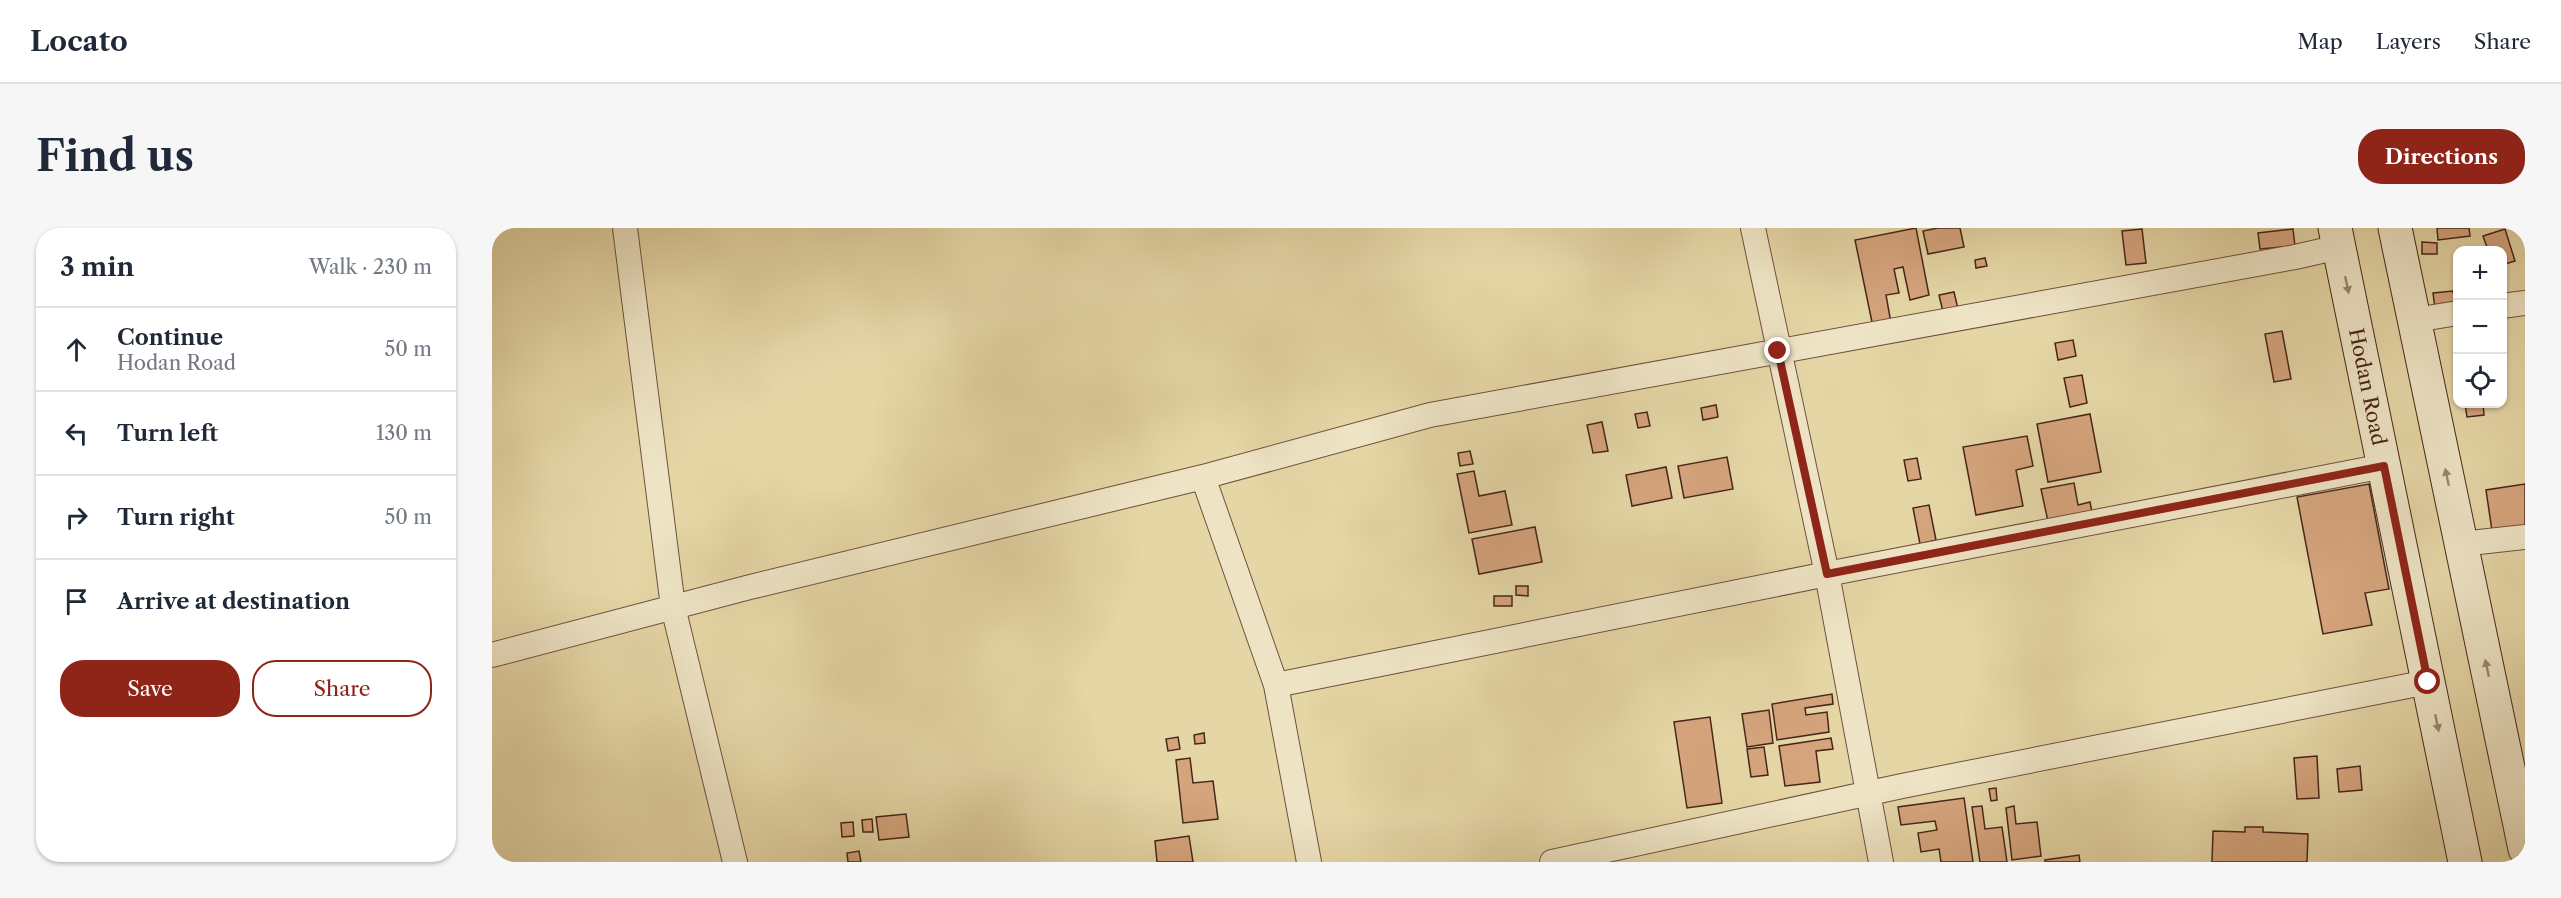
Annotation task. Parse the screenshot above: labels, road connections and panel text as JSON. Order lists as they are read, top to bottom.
{
  "streets": {
    "main road": ["Hodan Road"]
  },
  "page": {
    "header": "Locato",
    "nav": ["Map", "Layers", "Share"],
    "buttons": [
      "Directions",
      ["Save", "Share"]
    ],
    "title": "Find us",
    "heading": ["3 min", "Walk · 230 m"],
    "map_buttons": ["+", "−"],
    "list": [
      ["Continue", "Hodan Road", "50 m"],
      ["Turn left", "130 m"],
      ["Turn right", "50 m"],
      "Arrive at destination"
    ]
  }
}
